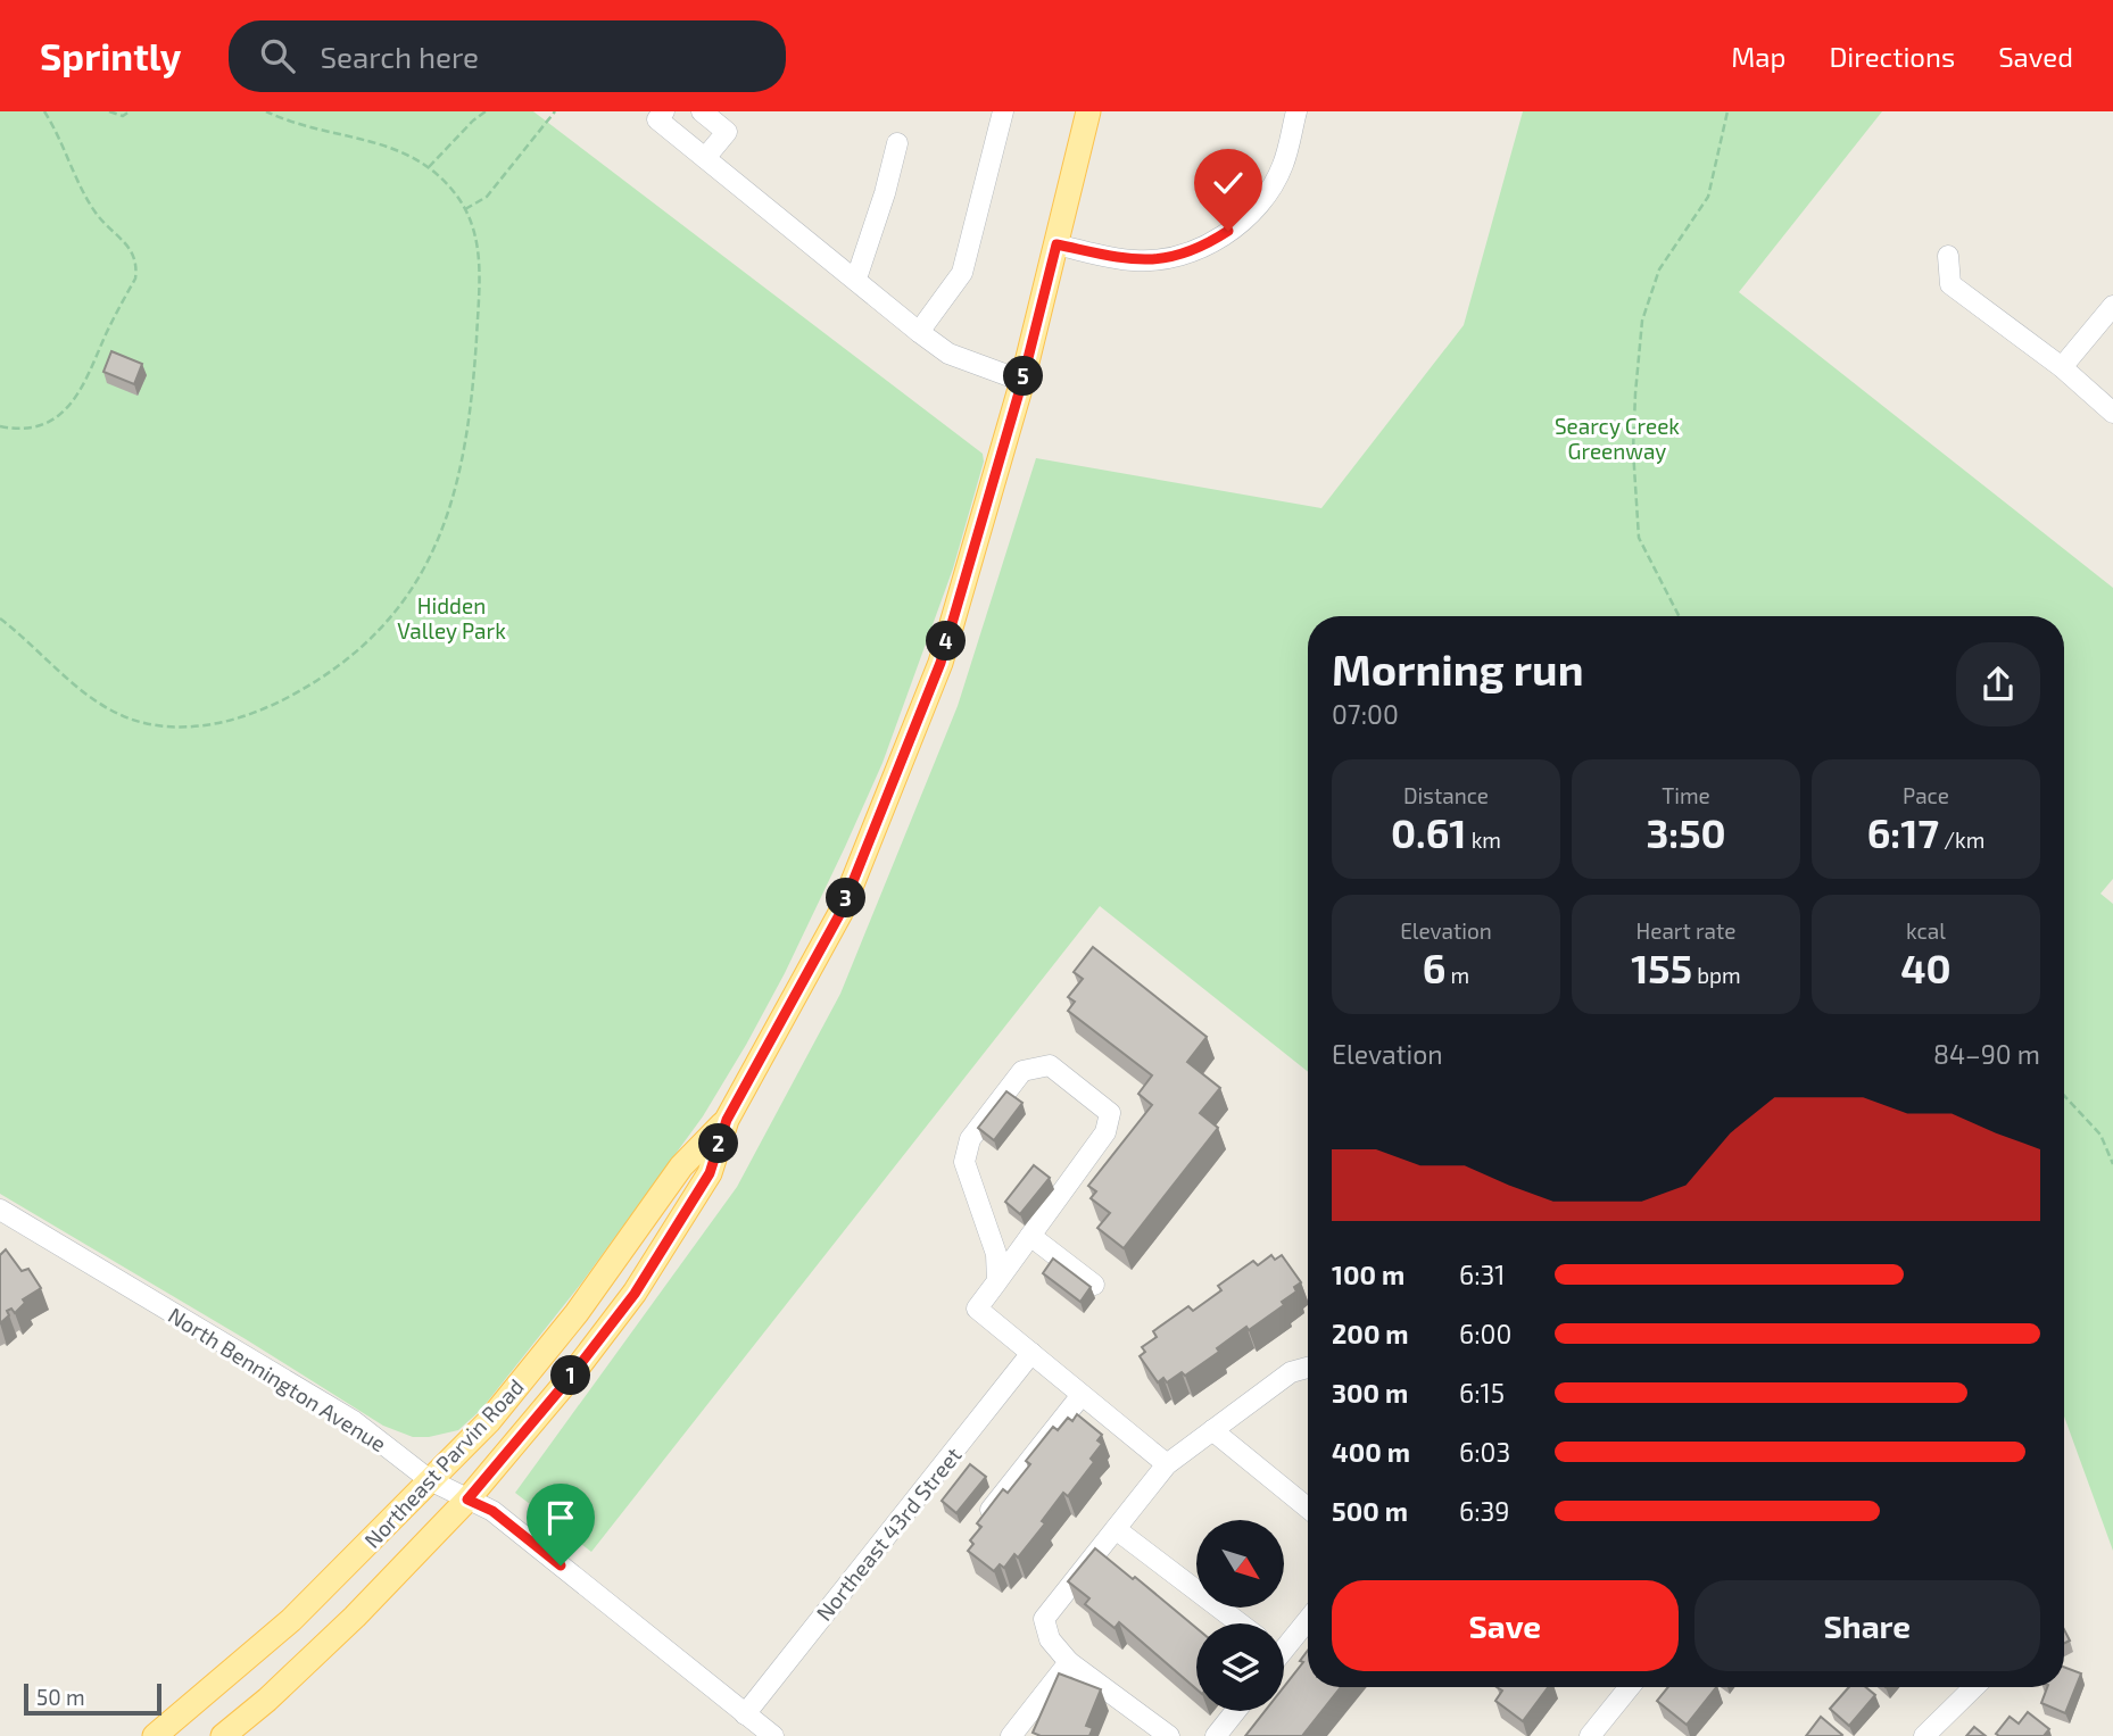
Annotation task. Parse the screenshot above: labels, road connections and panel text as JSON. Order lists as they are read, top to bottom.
{
  "streets": {
    "main road": ["Northeast Parvin Road"],
    "street": ["North Bennington Avenue", "Northeast 43rd Street"]
  },
  "crossings": [
    ["North Bennington Avenue", "Northeast Parvin Road"],
    ["North Bennington Avenue", "Northeast 43rd Street"]
  ],
  "parks": ["Searcy Creek Greenway", "Hidden Valley Park"],
  "scale_bar": "50 m",
  "north": "bottom right",
  "page": {
    "header": "Sprintly",
    "search": "Search here",
    "nav": ["Map", "Directions", "Saved"],
    "pins": [
      "5",
      "4",
      "3",
      "2",
      "1"
    ],
    "heading": ["Morning run", "07:00"],
    "stats": [
      ["Distance", "0.61 km"],
      ["Time", "3:50"],
      ["Pace", "6:17 /km"],
      ["Elevation", "6 m"],
      ["Heart rate", "155 bpm"],
      ["kcal", "40"]
    ],
    "chart": ["Elevation", "84–90 m"],
    "list": [
      {
        "name": "100 m",
        "note": "6:31"
      },
      {
        "name": "200 m",
        "note": "6:00"
      },
      {
        "name": "300 m",
        "note": "6:15"
      },
      {
        "name": "400 m",
        "note": "6:03"
      },
      {
        "name": "500 m",
        "note": "6:39"
      }
    ],
    "buttons": ["Save", "Share"],
    "scale": "50 m"
  }
}
